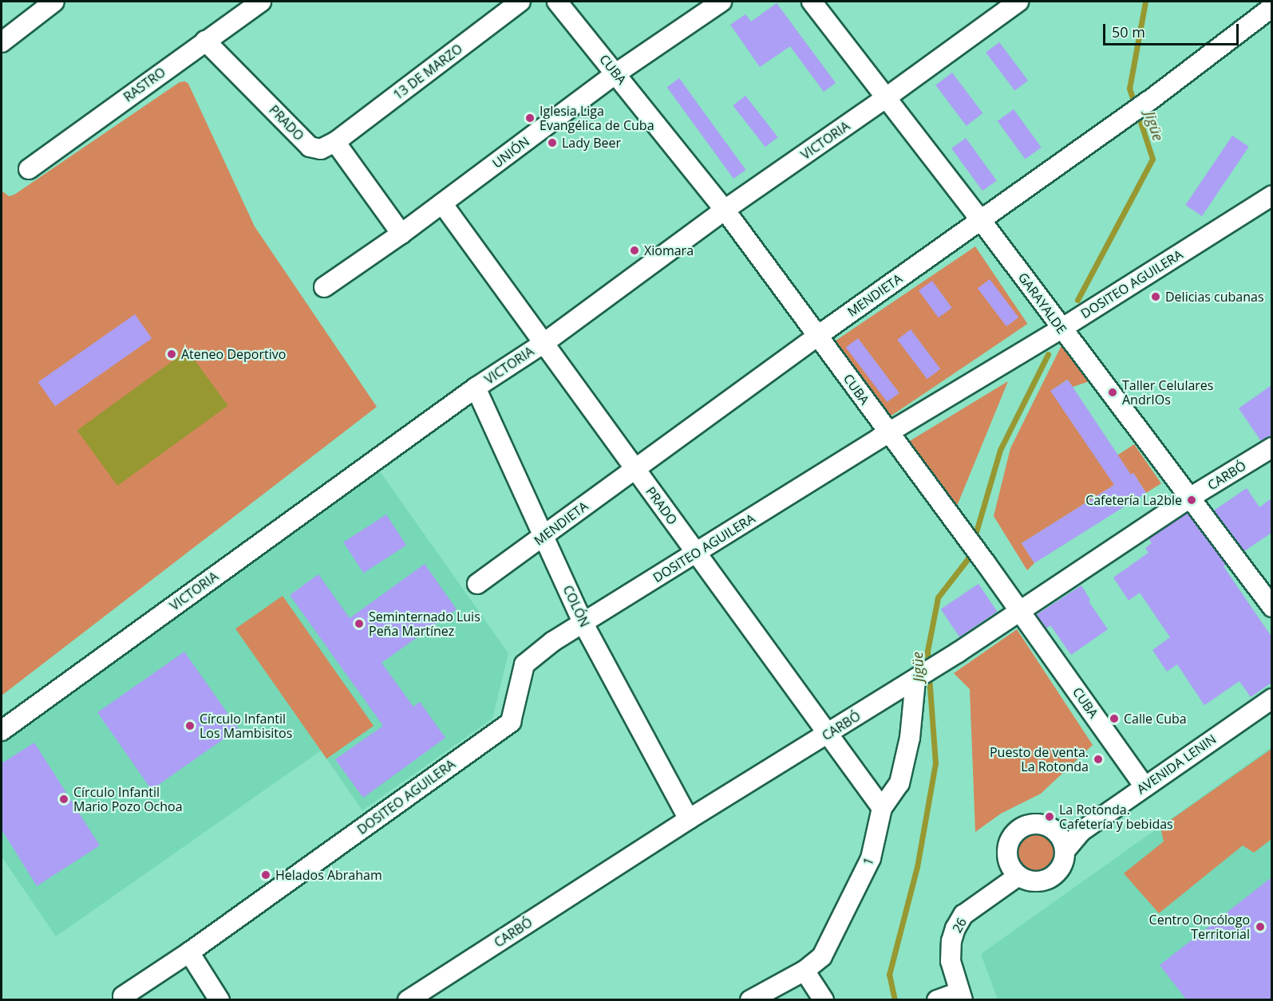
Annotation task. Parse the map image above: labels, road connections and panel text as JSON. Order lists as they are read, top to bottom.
{
  "streets": {
    "street": [
      "CUBA",
      "13 DE MARZO",
      "RASTRO",
      "PRADO",
      "VICTORIA",
      "UNIÓN",
      "DOSITEO AGUILERA",
      "MENDIETA",
      "GARAYALDE",
      "CARBÓ",
      "COLÓN",
      "AVENIDA LENIN",
      "1",
      "26"
    ]
  },
  "crossings": [
    ["CUBA", "VICTORIA"],
    ["CUBA", "UNIÓN"],
    ["CUBA", "DOSITEO AGUILERA"],
    ["CUBA", "MENDIETA"],
    ["CUBA", "CARBÓ"],
    ["CUBA", "AVENIDA LENIN"],
    ["13 DE MARZO", "PRADO"],
    ["RASTRO", "PRADO"],
    ["PRADO", "VICTORIA"],
    ["PRADO", "UNIÓN"],
    ["PRADO", "DOSITEO AGUILERA"],
    ["PRADO", "MENDIETA"],
    ["PRADO", "CARBÓ"],
    ["PRADO", "1"],
    ["VICTORIA", "GARAYALDE"],
    ["VICTORIA", "COLÓN"],
    ["DOSITEO AGUILERA", "GARAYALDE"],
    ["DOSITEO AGUILERA", "COLÓN"],
    ["MENDIETA", "GARAYALDE"],
    ["MENDIETA", "COLÓN"],
    ["GARAYALDE", "CARBÓ"],
    ["CARBÓ", "COLÓN"],
    ["CARBÓ", "1"],
    ["AVENIDA LENIN", "26"]
  ],
  "water": ["Jigüe"],
  "places": [
    "Iglesia Liga Evangélica de Cuba",
    "Lady Beer",
    "Xiomara",
    "Delicias cubanas",
    "Ateneo Deportivo",
    "Taller Celulares AndrIOs",
    "Cafetería La2ble",
    "Seminternado Luis Peña Martínez",
    "Calle Cuba",
    "Círculo Infantil Los Mambisitos",
    "Puesto de venta. La Rotonda",
    "Círculo Infantil Mario Pozo Ochoa",
    "La Rotonda. Cafetería y bebidas",
    "Helados Abraham",
    "Centro Oncólogo Territorial"
  ],
  "scale_bar": "50 m"
}
